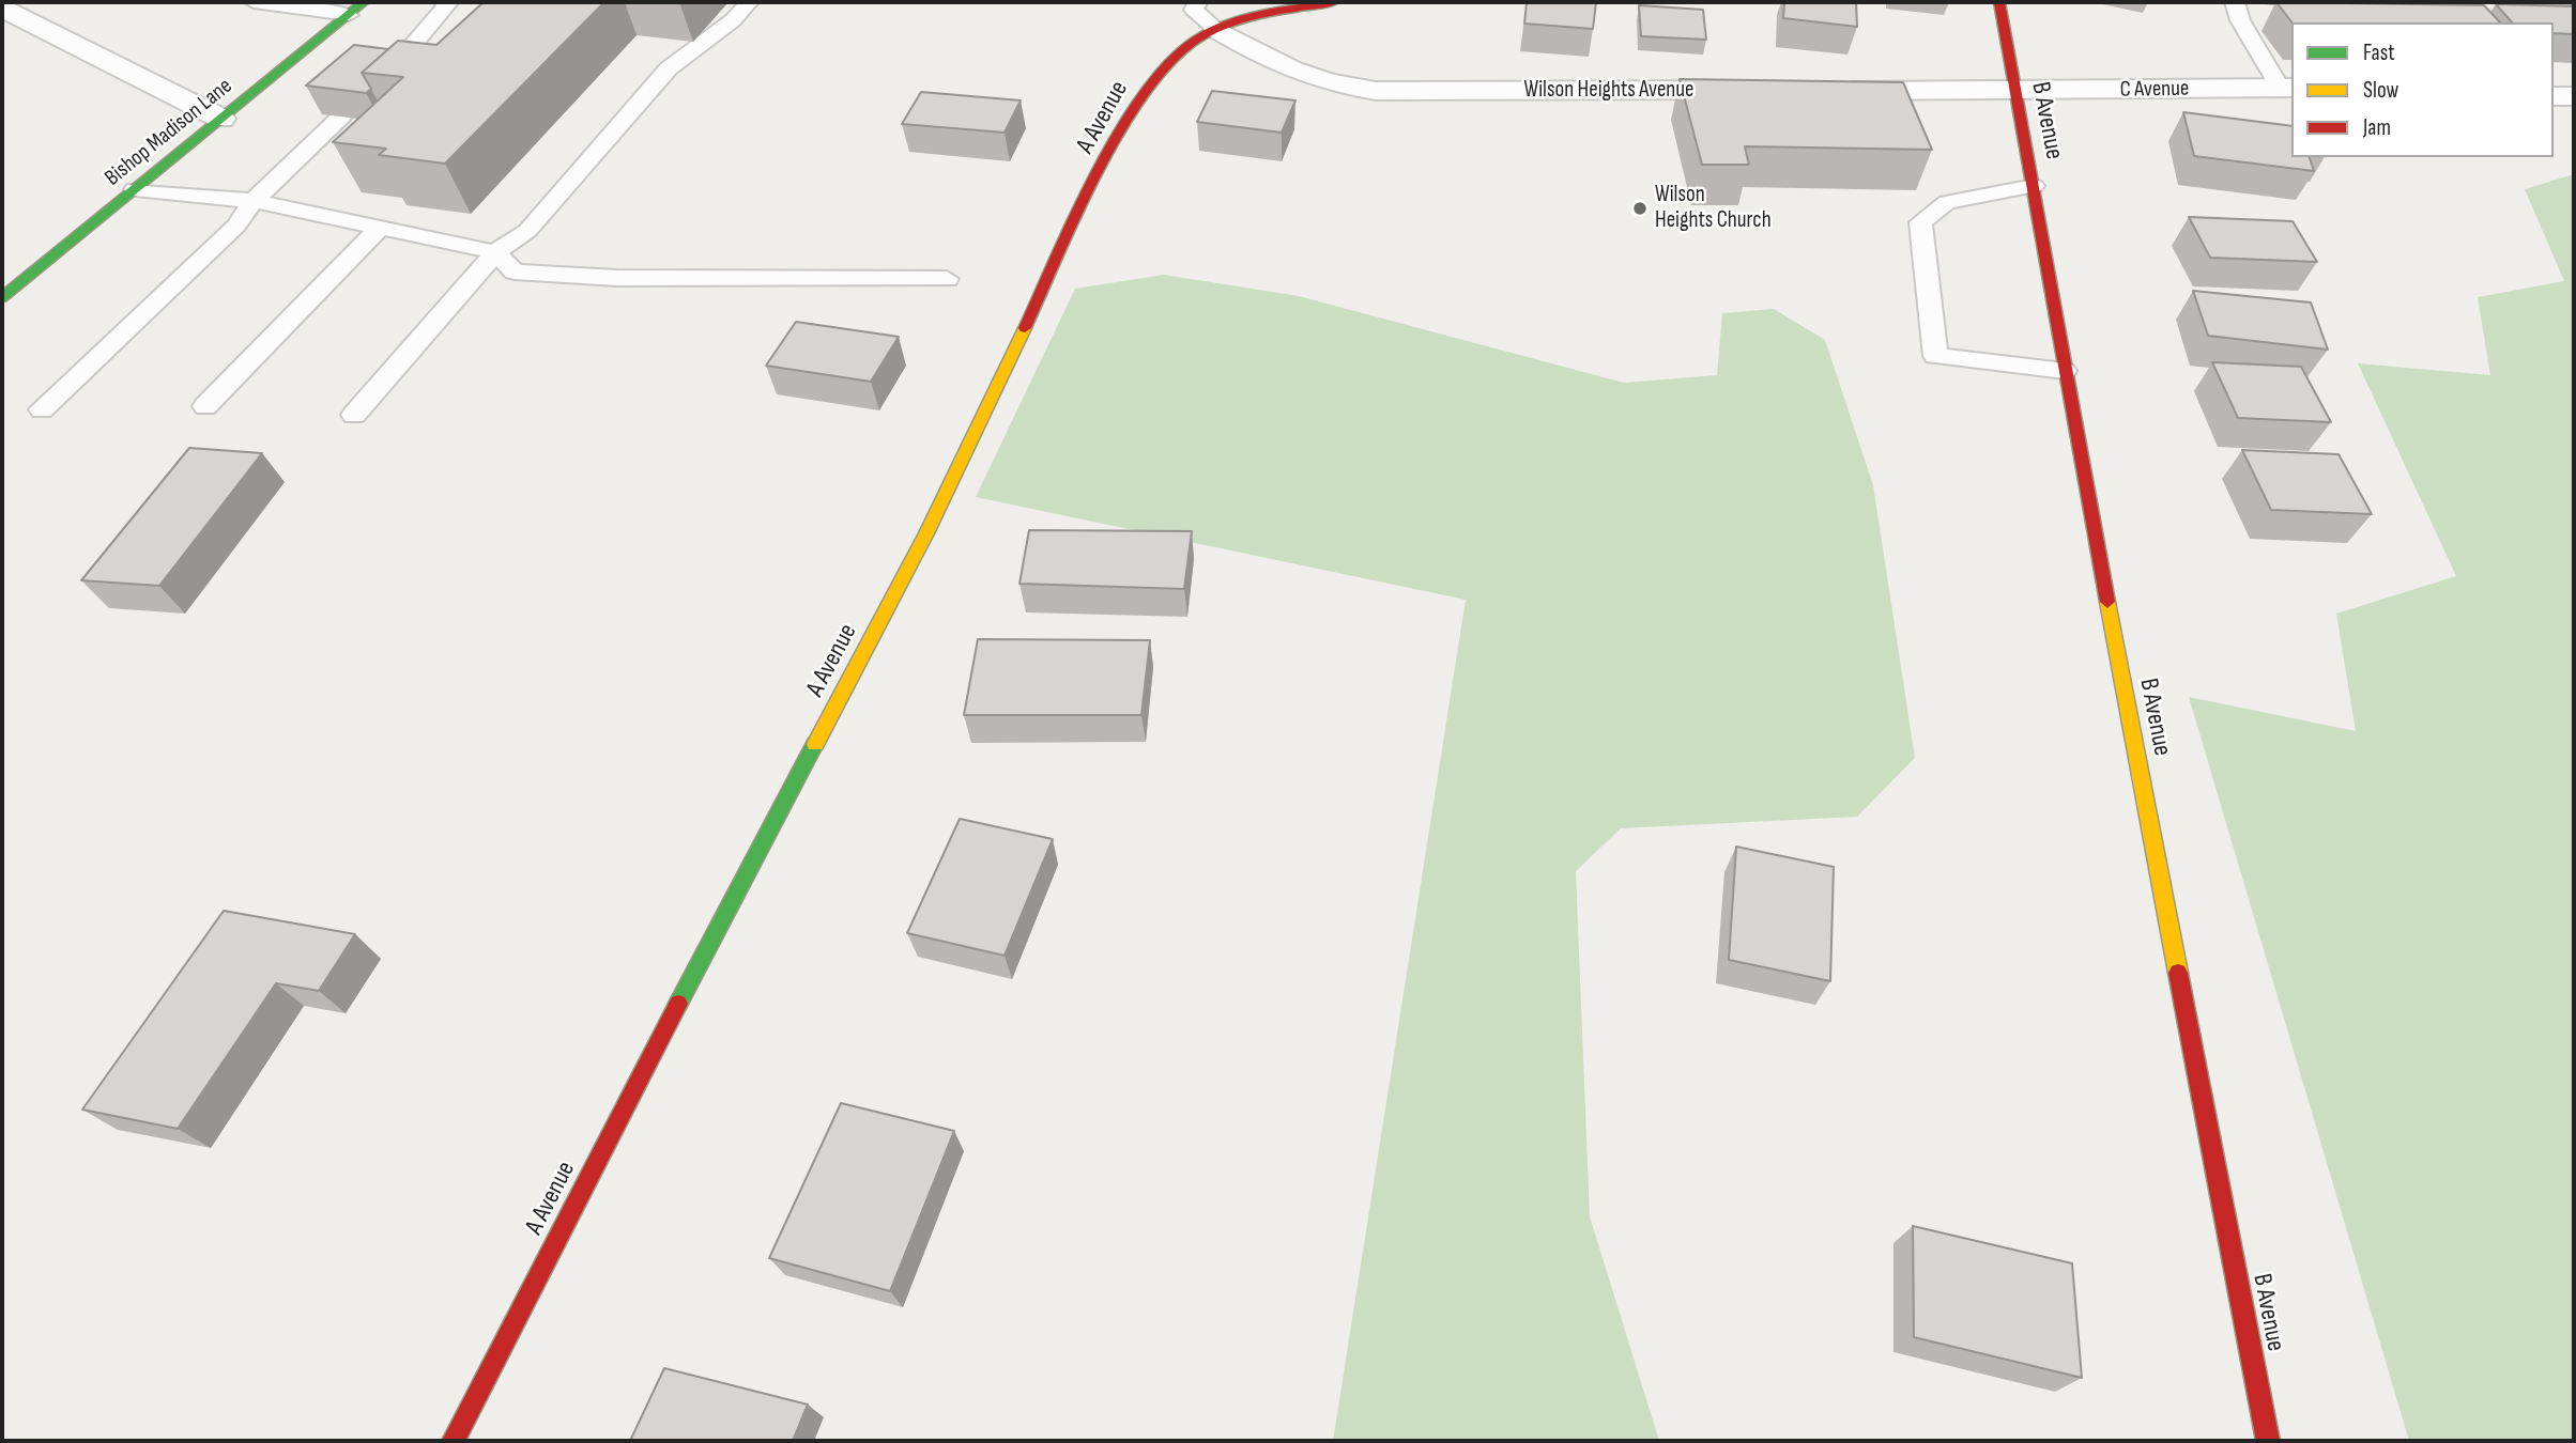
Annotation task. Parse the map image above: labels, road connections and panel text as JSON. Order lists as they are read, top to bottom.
{
  "streets": {
    "street": [
      "C Avenue",
      "Wilson Heights Avenue",
      "A Avenue",
      "B Avenue",
      "Bishop Madison Lane"
    ]
  },
  "crossings": [
    ["C Avenue", "B Avenue"],
    ["Wilson Heights Avenue", "A Avenue"]
  ],
  "places": ["Wilson Heights Church"],
  "legend": ["Fast", "Slow", "Jam"]
}
